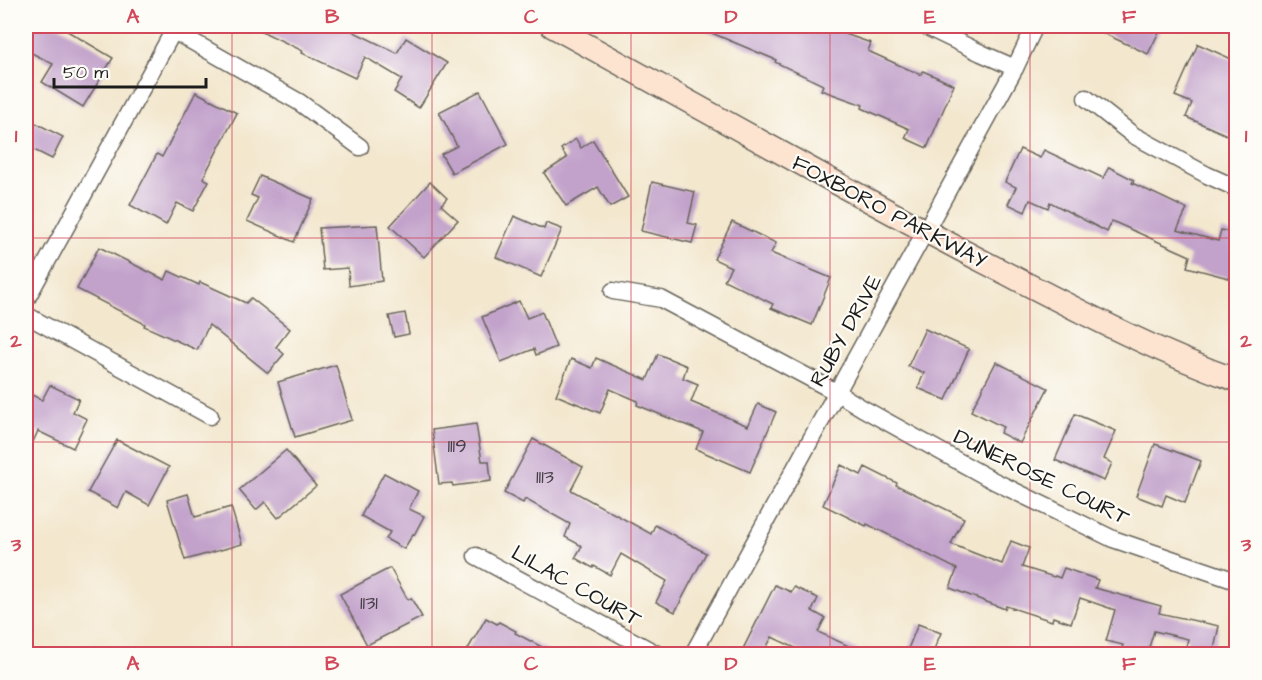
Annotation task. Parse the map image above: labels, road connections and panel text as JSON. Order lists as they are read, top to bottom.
{
  "streets": {
    "main road": ["FOXBORO PARKWAY"],
    "street": ["RUBY DRIVE", "DUNEROSE COURT", "LILAC COURT"]
  },
  "crossings": [
    ["FOXBORO PARKWAY", "RUBY DRIVE"],
    ["RUBY DRIVE", "DUNEROSE COURT"]
  ],
  "house_numbers": ["1119", "1113", "1131"],
  "scale_bar": "50 m",
  "grid": {
    "columns": [
      "A",
      "B",
      "C",
      "D",
      "E",
      "F"
    ],
    "rows": ["1", "2", "3"]
  }
}
